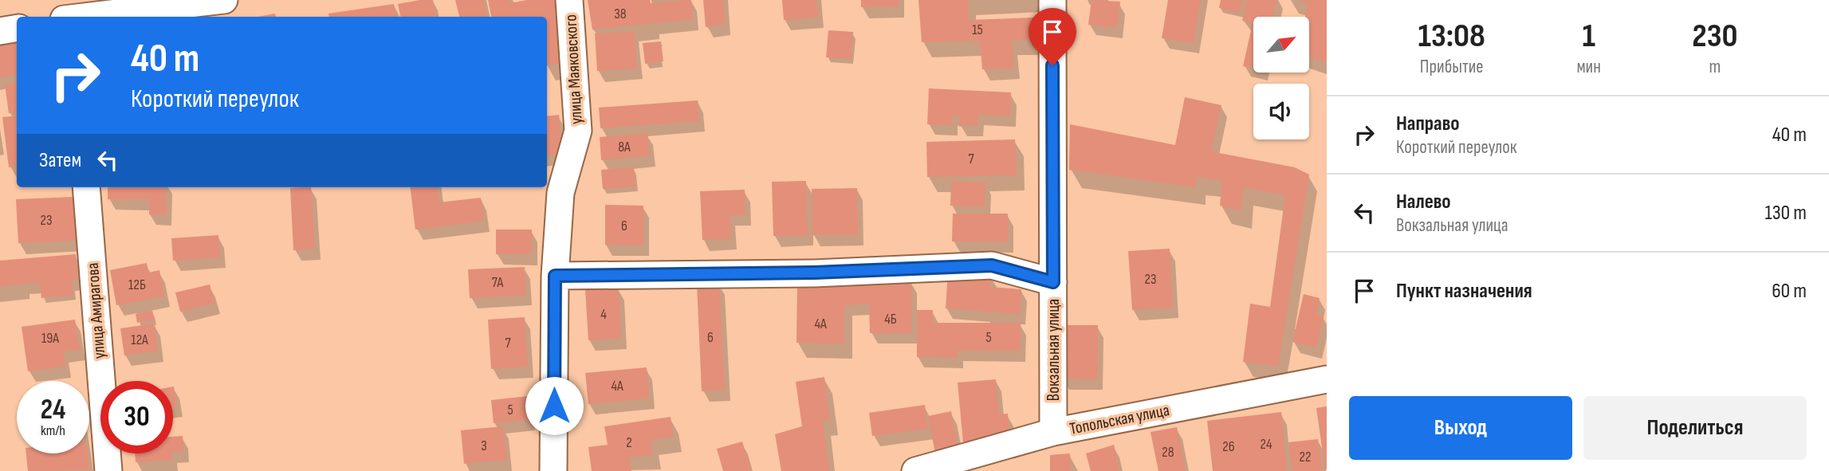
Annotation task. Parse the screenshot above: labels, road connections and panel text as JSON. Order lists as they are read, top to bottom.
{
  "streets": {
    "street": [
      "улица Маяковского",
      "улица Амирагова",
      "Вокзальная улица",
      "Топольская улица"
    ]
  },
  "crossings": [
    ["Вокзальная улица", "Топольская улица"]
  ],
  "house_numbers": [
    "38",
    "15",
    "8А",
    "7",
    "23",
    "6",
    "23",
    "7А",
    "12Б",
    "4",
    "4Б",
    "4А",
    "6",
    "5",
    "19А",
    "12А",
    "7",
    "4А",
    "5",
    "2",
    "24",
    "3",
    "26",
    "28",
    "22"
  ],
  "north": "top right",
  "page": {
    "eta": [
      "13:08",
      "Прибытие",
      "1",
      "мин",
      "230",
      "m"
    ],
    "turn": ["40 m", "Короткий переулок"],
    "list": [
      {
        "name": "Направо",
        "note": "Короткий переулок",
        "value": "40 m"
      },
      {
        "name": "Налево",
        "note": "Вокзальная улица",
        "value": "130 m"
      },
      {
        "name": "Пункт назначения",
        "value": "60 m"
      }
    ],
    "then": "Затем",
    "speed": "24 km/h",
    "limit": "30",
    "buttons": ["Выход", "Поделиться"]
  }
}
